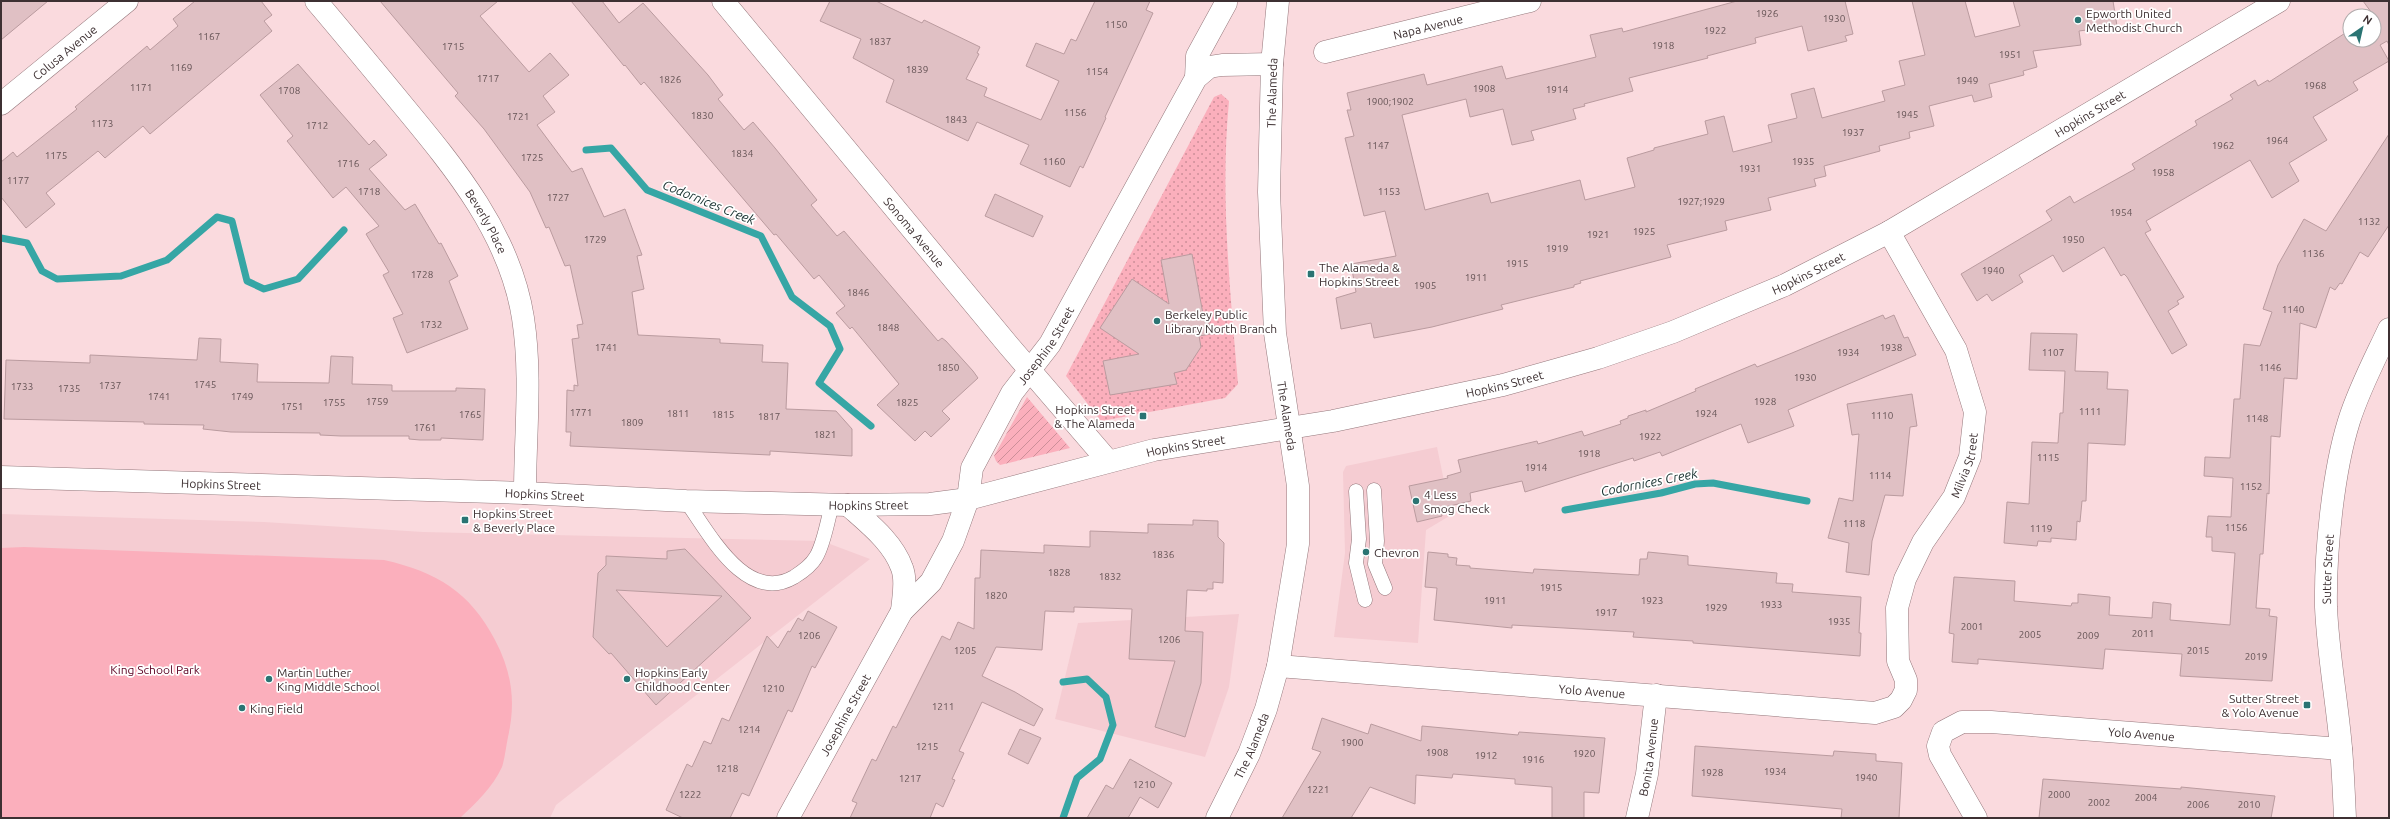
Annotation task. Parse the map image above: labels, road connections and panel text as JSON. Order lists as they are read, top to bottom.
{
  "streets": {
    "street": [
      "Napa Avenue",
      "Colusa Avenue",
      "The Alameda",
      "Hopkins Street",
      "Beverly Place",
      "Sonoma Avenue",
      "Josephine Street",
      "Milvia Street",
      "Sutter Street",
      "Yolo Avenue",
      "Bonita Avenue"
    ]
  },
  "crossings": [
    ["The Alameda", "Hopkins Street"],
    ["The Alameda", "Josephine Street"],
    ["The Alameda", "Yolo Avenue"],
    ["Hopkins Street", "Beverly Place"],
    ["Hopkins Street", "Sonoma Avenue"],
    ["Hopkins Street", "Josephine Street"],
    ["Hopkins Street", "Milvia Street"],
    ["Sonoma Avenue", "Josephine Street"],
    ["Milvia Street", "Yolo Avenue"],
    ["Sutter Street", "Yolo Avenue"],
    ["Yolo Avenue", "Bonita Avenue"]
  ],
  "water": ["Codornices Creek"],
  "parks": ["King School Park"],
  "places": {
    "other": [
      "Epworth United Methodist Church",
      "Berkeley Public Library North Branch",
      "4 Less Smog Check",
      "Chevron",
      "Martin Luther King Middle School",
      "Hopkins Early Childhood Center",
      "King Field"
    ],
    "transit": [
      "The Alameda & Hopkins Street",
      "Hopkins Street & The Alameda",
      "Hopkins Street & Beverly Place",
      "Sutter Street & Yolo Avenue"
    ]
  },
  "house_numbers": [
    "1926",
    "1930",
    "1150",
    "1922",
    "1167",
    "1837",
    "1918",
    "1715",
    "1951",
    "1169",
    "1839",
    "1154",
    "1717",
    "1826",
    "1949",
    "1968",
    "1171",
    "1908",
    "1914",
    "1708",
    "1900;1902",
    "1156",
    "1945",
    "1830",
    "1721",
    "1843",
    "1173",
    "1712",
    "1937",
    "1964",
    "1147",
    "1962",
    "1834",
    "1175",
    "1725",
    "1160",
    "1935",
    "1716",
    "1931",
    "1958",
    "1177",
    "1718",
    "1153",
    "1727",
    "1927;1929",
    "1954",
    "1132",
    "1925",
    "1921",
    "1729",
    "1950",
    "1919",
    "1136",
    "1915",
    "1940",
    "1728",
    "1911",
    "1905",
    "1846",
    "1140",
    "1732",
    "1848",
    "1741",
    "1938",
    "1934",
    "1107",
    "1850",
    "1146",
    "1930",
    "1745",
    "1737",
    "1733",
    "1735",
    "1741",
    "1749",
    "1759",
    "1928",
    "1755",
    "1825",
    "1751",
    "1111",
    "1771",
    "1811",
    "1924",
    "1765",
    "1815",
    "1110",
    "1817",
    "1148",
    "1809",
    "1761",
    "1821",
    "1922",
    "1918",
    "1115",
    "1914",
    "1114",
    "1152",
    "1118",
    "1156",
    "1119",
    "1836",
    "1828",
    "1832",
    "1915",
    "1820",
    "1911",
    "1923",
    "1933",
    "1929",
    "1917",
    "1935",
    "2001",
    "2011",
    "2005",
    "1206",
    "2009",
    "1206",
    "1205",
    "2015",
    "2019",
    "1210",
    "1211",
    "1214",
    "1900",
    "1215",
    "1908",
    "1920",
    "1912",
    "1916",
    "1218",
    "1934",
    "1928",
    "1940",
    "1217",
    "1210",
    "1221",
    "1222",
    "2000",
    "2004",
    "2002",
    "2006",
    "2010"
  ],
  "north": "top right"
}
